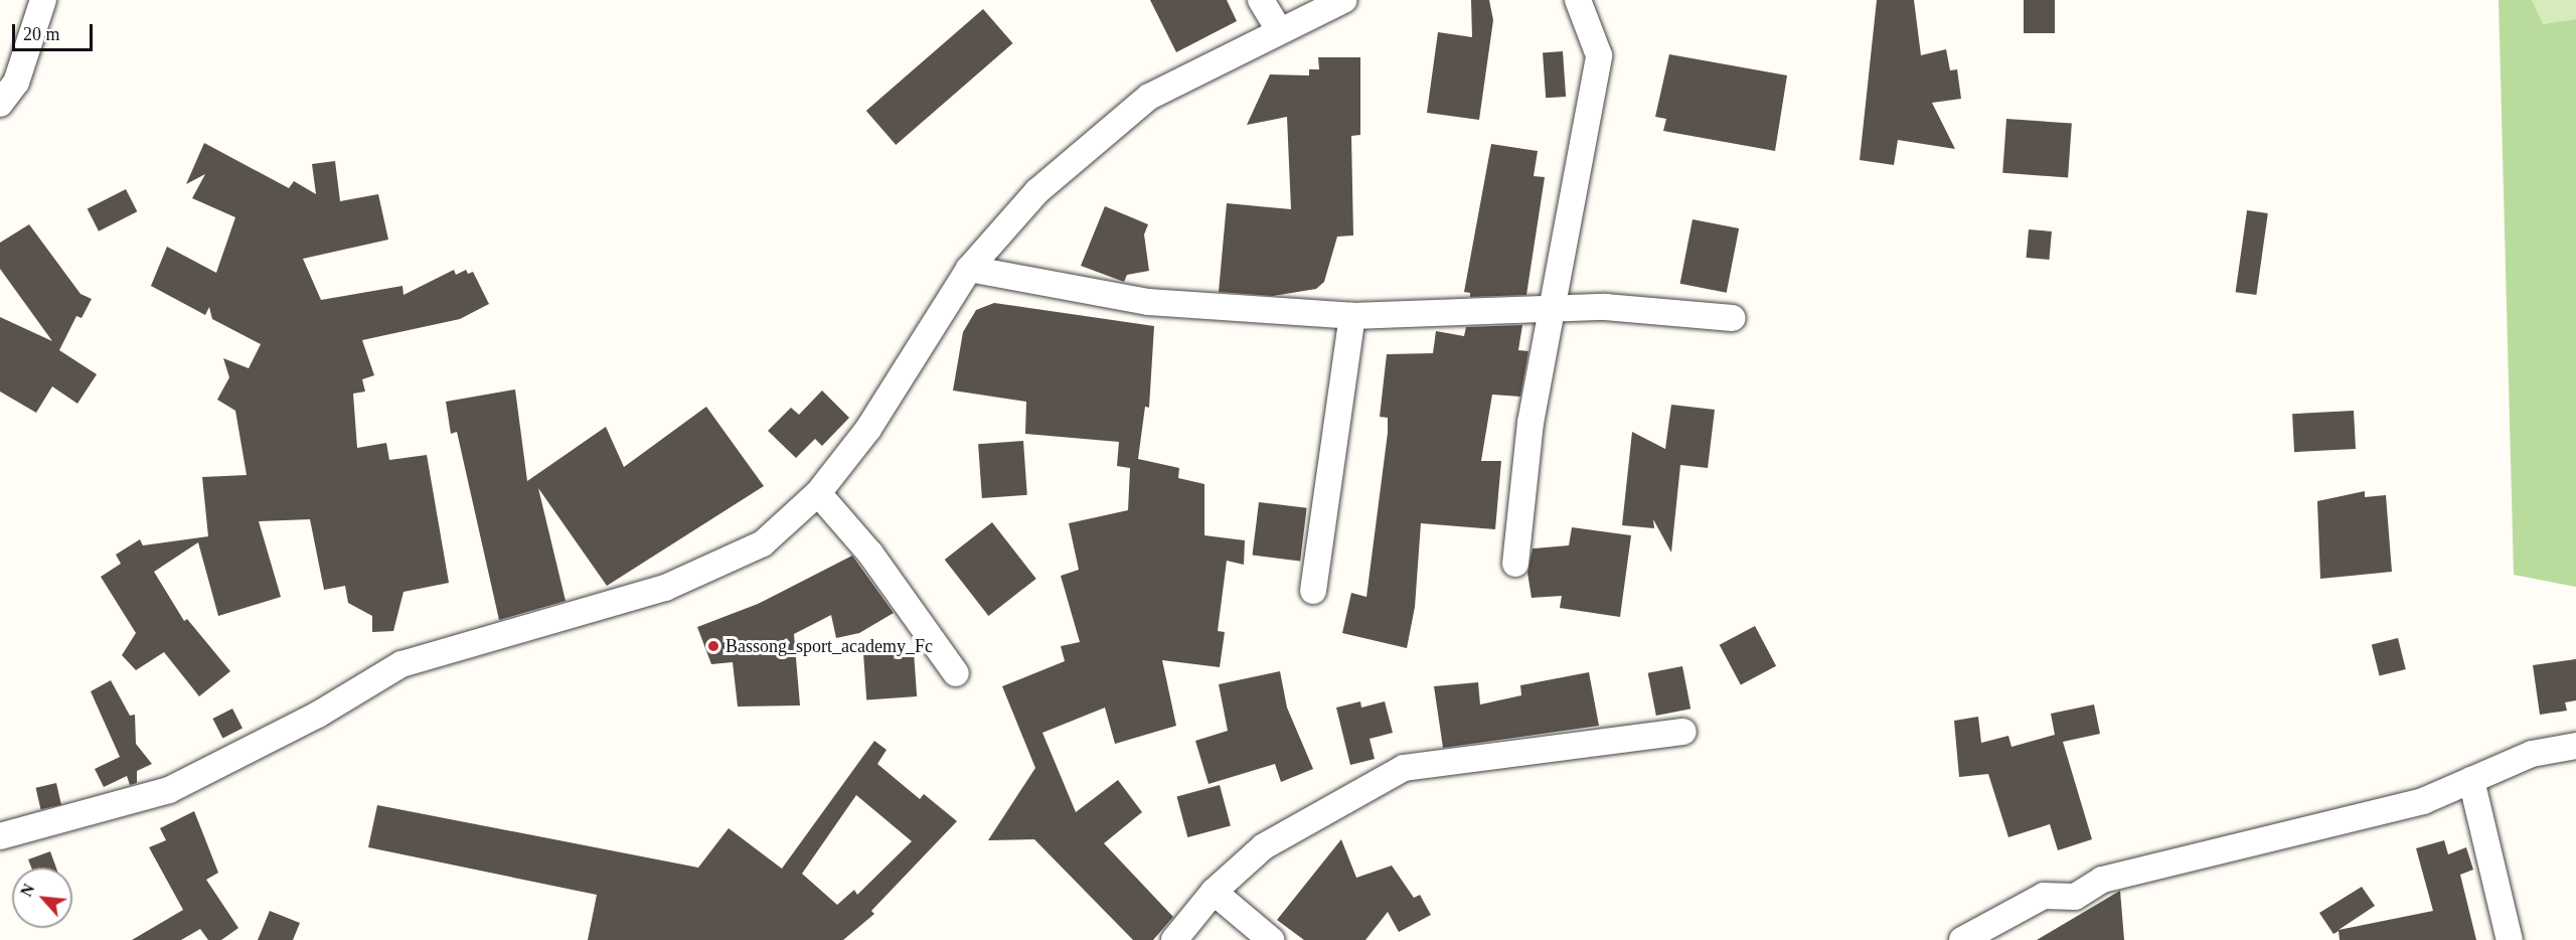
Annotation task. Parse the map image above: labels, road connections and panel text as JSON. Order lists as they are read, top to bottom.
{
  "places": ["Bassong_sport_academy_Fc"],
  "scale_bar": "20 m",
  "north": "top left"
}
